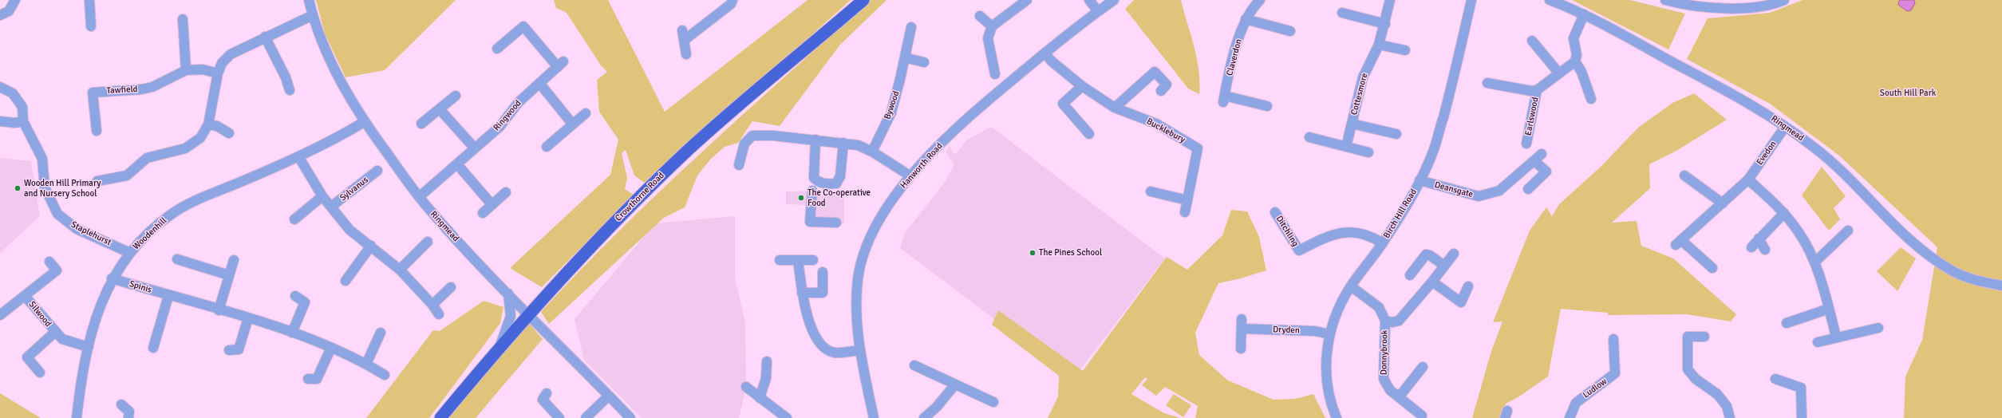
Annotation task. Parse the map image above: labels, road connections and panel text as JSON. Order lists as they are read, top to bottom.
{
  "streets": {
    "main road": ["Crowthorne Road"],
    "street": [
      "Claverdon",
      "Tawfield",
      "Cottesmore",
      "Bywood",
      "Ringwood",
      "Earlswood",
      "Ringmead",
      "Bucklebury",
      "Evedon",
      "Hanworth Road",
      "Sylvanus",
      "Deansgate",
      "Birch Hill Road",
      "Ditchling",
      "Staplehurst",
      "Woodenhill",
      "Spinis",
      "Silwood",
      "Dryden",
      "Donnybrook",
      "Ludlow"
    ]
  },
  "crossings": [
    ["Ringwood", "Ringmead"],
    ["Ringmead", "Evedon"],
    ["Ringmead", "Crowthorne Road"],
    ["Ringmead", "Woodenhill"],
    ["Bucklebury", "Hanworth Road"],
    ["Sylvanus", "Woodenhill"],
    ["Deansgate", "Birch Hill Road"],
    ["Birch Hill Road", "Ditchling"],
    ["Birch Hill Road", "Dryden"],
    ["Birch Hill Road", "Donnybrook"],
    ["Staplehurst", "Woodenhill"],
    ["Woodenhill", "Spinis"],
    ["Woodenhill", "Silwood"]
  ],
  "parks": ["South Hill Park"],
  "places": ["Wooden Hill Primary and Nursery School", "The Co-operative Food", "The Pines School"]
}
